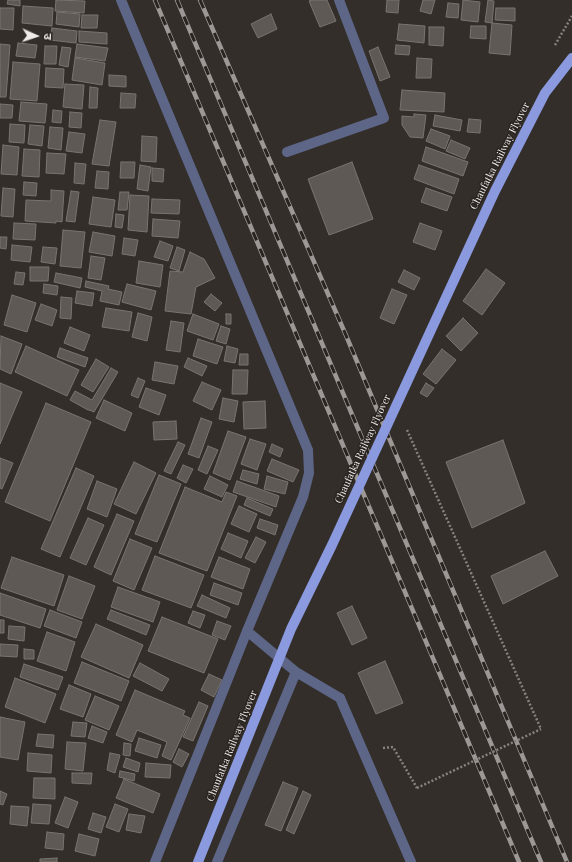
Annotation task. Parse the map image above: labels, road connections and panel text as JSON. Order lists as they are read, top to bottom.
{
  "streets": {
    "main road": ["Chaufatka Railway Flyover"]
  },
  "north": "right"
}
